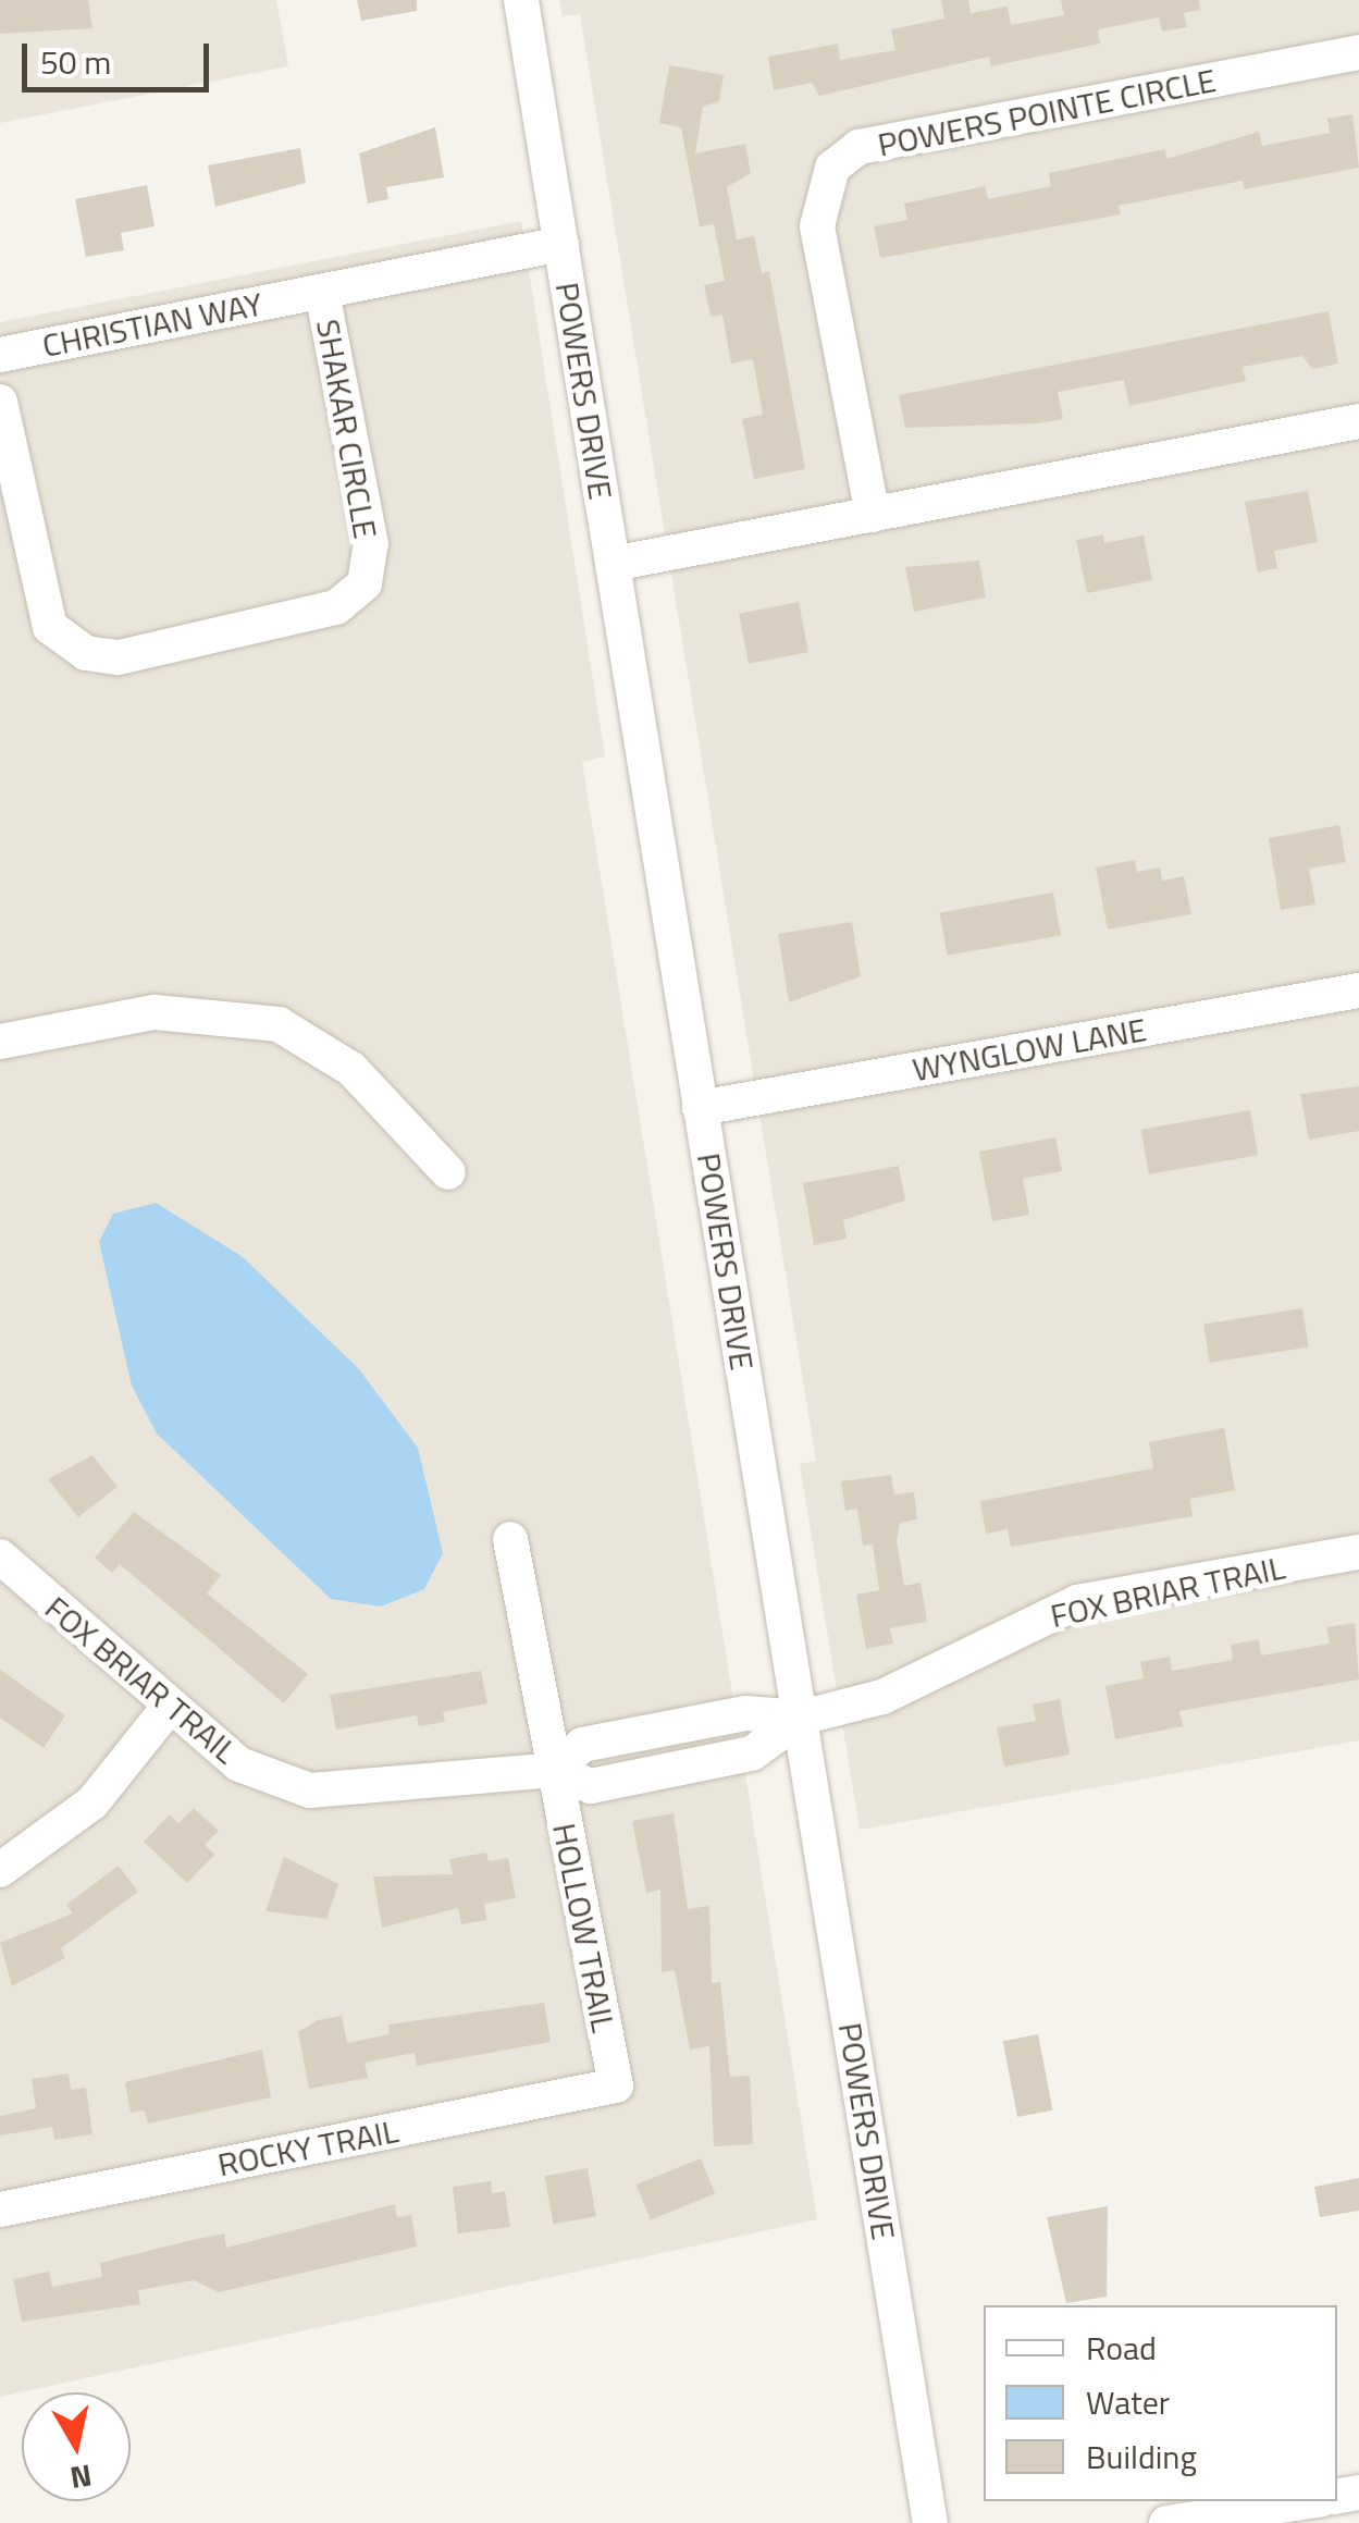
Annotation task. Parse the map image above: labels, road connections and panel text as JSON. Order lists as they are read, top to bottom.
{
  "streets": {
    "street": [
      "POWERS POINTE CIRCLE",
      "CHRISTIAN WAY",
      "POWERS DRIVE",
      "SHAKAR CIRCLE",
      "WYNGLOW LANE",
      "FOX BRIAR TRAIL",
      "HOLLOW TRAIL",
      "ROCKY TRAIL"
    ]
  },
  "crossings": [
    ["CHRISTIAN WAY", "POWERS DRIVE"],
    ["CHRISTIAN WAY", "SHAKAR CIRCLE"],
    ["POWERS DRIVE", "WYNGLOW LANE"],
    ["POWERS DRIVE", "FOX BRIAR TRAIL"],
    ["FOX BRIAR TRAIL", "HOLLOW TRAIL"],
    ["HOLLOW TRAIL", "ROCKY TRAIL"]
  ],
  "legend": ["Road", "Water", "Building"],
  "scale_bar": "50 m",
  "north": "bottom"
}
